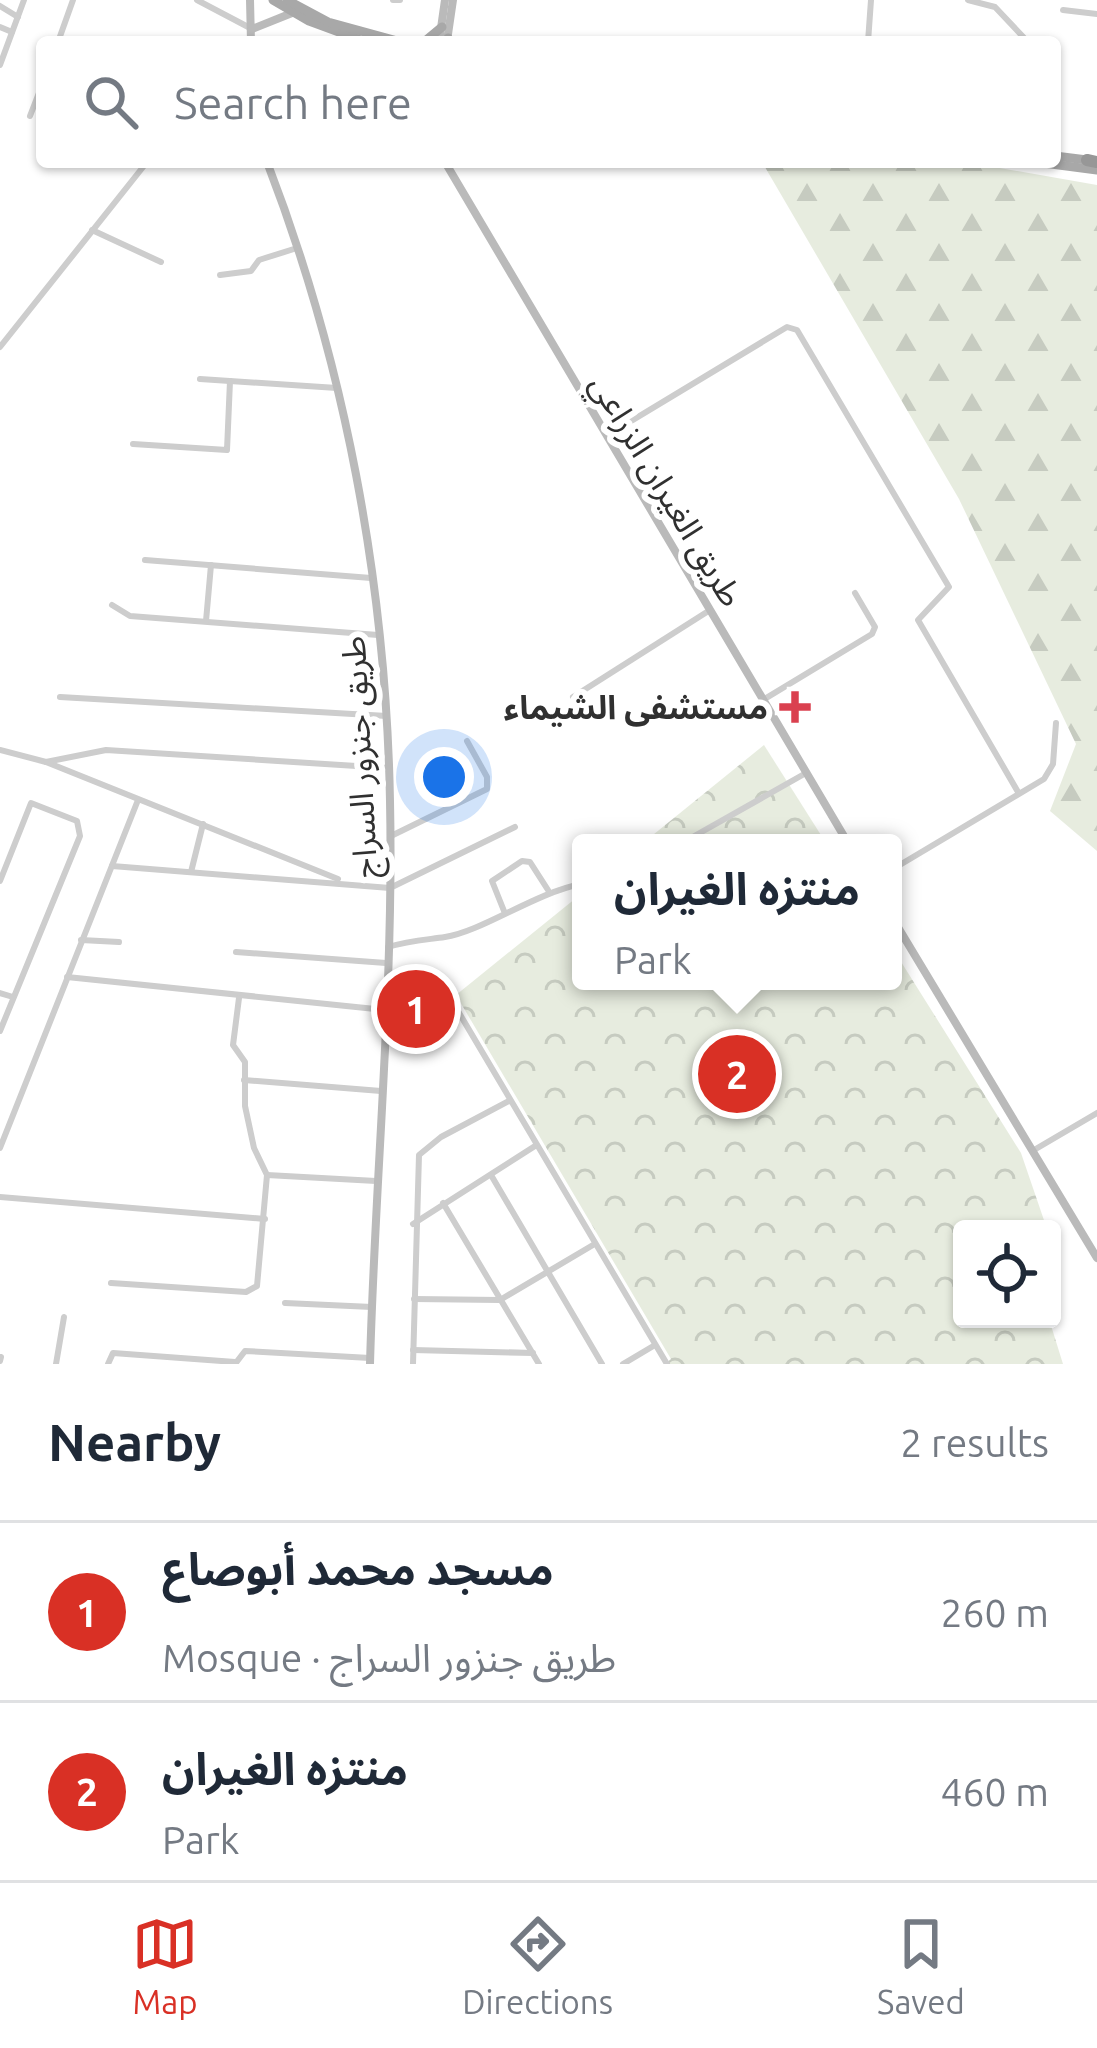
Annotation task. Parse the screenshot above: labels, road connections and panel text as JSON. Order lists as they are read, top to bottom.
{
  "streets": {
    "street": ["طريق الغيران الزراعي", "طريق جنزور السراج"]
  },
  "places": {
    "health": ["مستشفى الشيماء"]
  },
  "page": {
    "search": "Search here",
    "popup": ["منتزه الغيران", "Park"],
    "pins": ["1", "2"],
    "heading": ["Nearby", "2 results"],
    "list": [
      {
        "mark": "1",
        "name": "مسجد محمد أبوصاع",
        "note": "Mosque · طريق جنزور السراج",
        "value": "260 m"
      },
      {
        "mark": "2",
        "name": "منتزه الغيران",
        "note": "Park",
        "value": "460 m"
      }
    ],
    "nav": ["Map", "Directions", "Saved"]
  }
}
